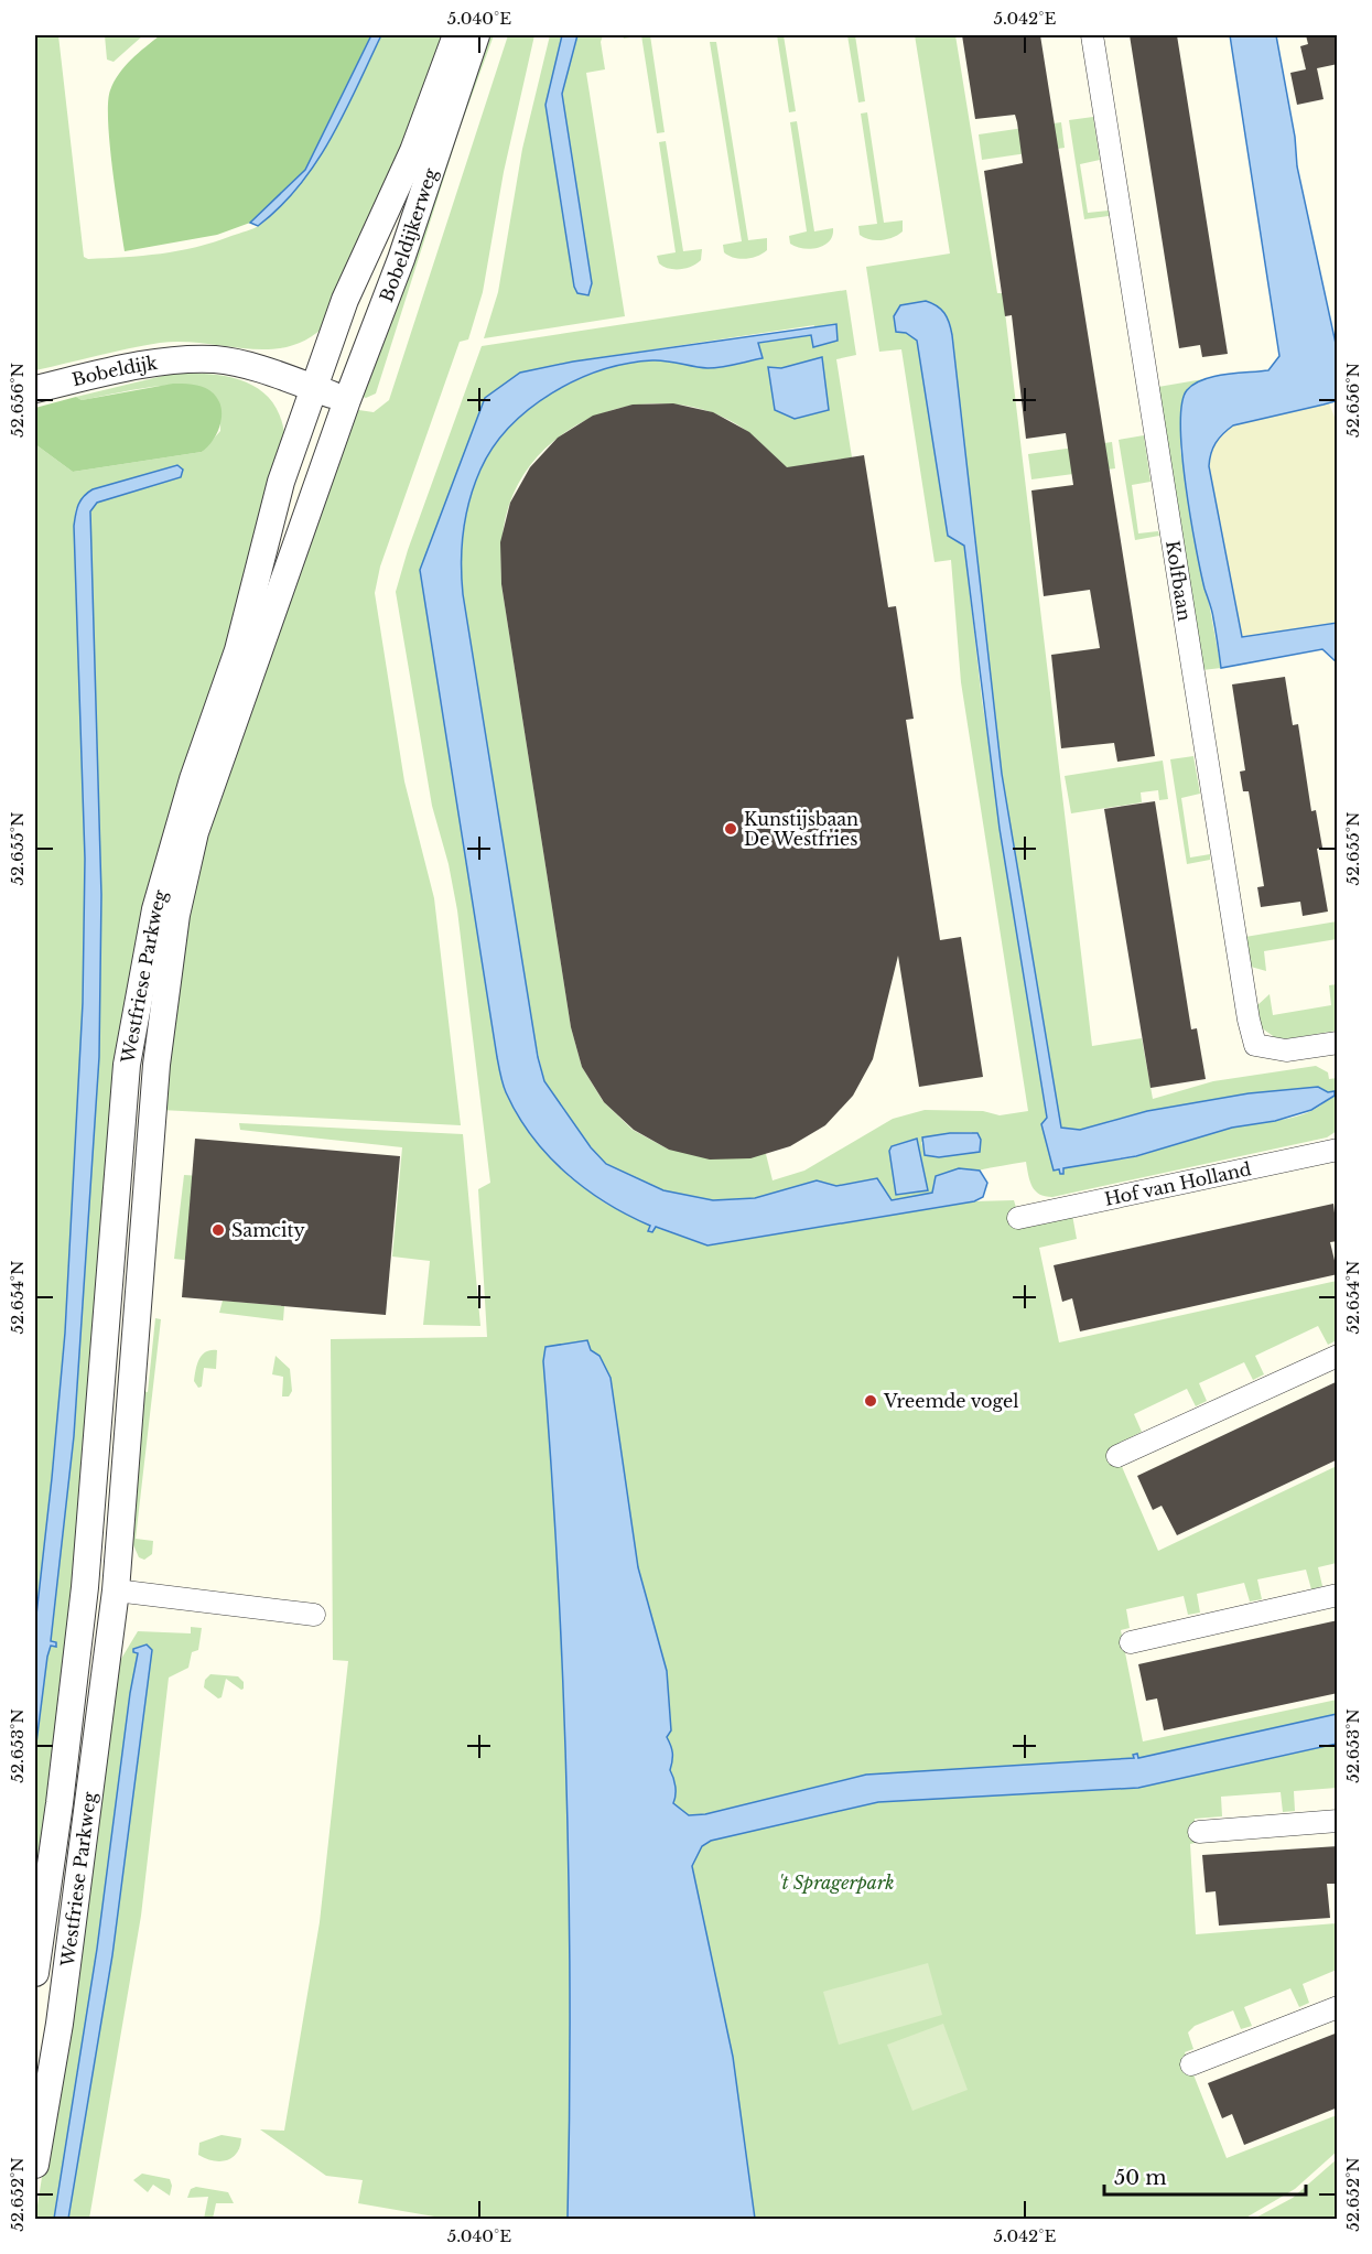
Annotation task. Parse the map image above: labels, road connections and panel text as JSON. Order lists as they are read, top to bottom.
{
  "streets": {
    "street": [
      "Bobeldijkerweg",
      "Bobeldijk",
      "Kolfbaan",
      "Westfriese Parkweg",
      "Hof van Holland"
    ]
  },
  "crossings": [
    ["Bobeldijkerweg", "Bobeldijk"],
    ["Bobeldijkerweg", "Westfriese Parkweg"],
    ["Bobeldijk", "Westfriese Parkweg"]
  ],
  "parks": ["'t Spragerpark"],
  "places": ["Kunstijsbaan De Westfries", "Samcity", "Vreemde vogel"],
  "scale_bar": "50 m",
  "coordinates": [
    "5.040°E",
    "5.042°E",
    "52.656°N",
    "52.655°N",
    "52.654°N",
    "52.653°N",
    "52.652°N"
  ]
}
